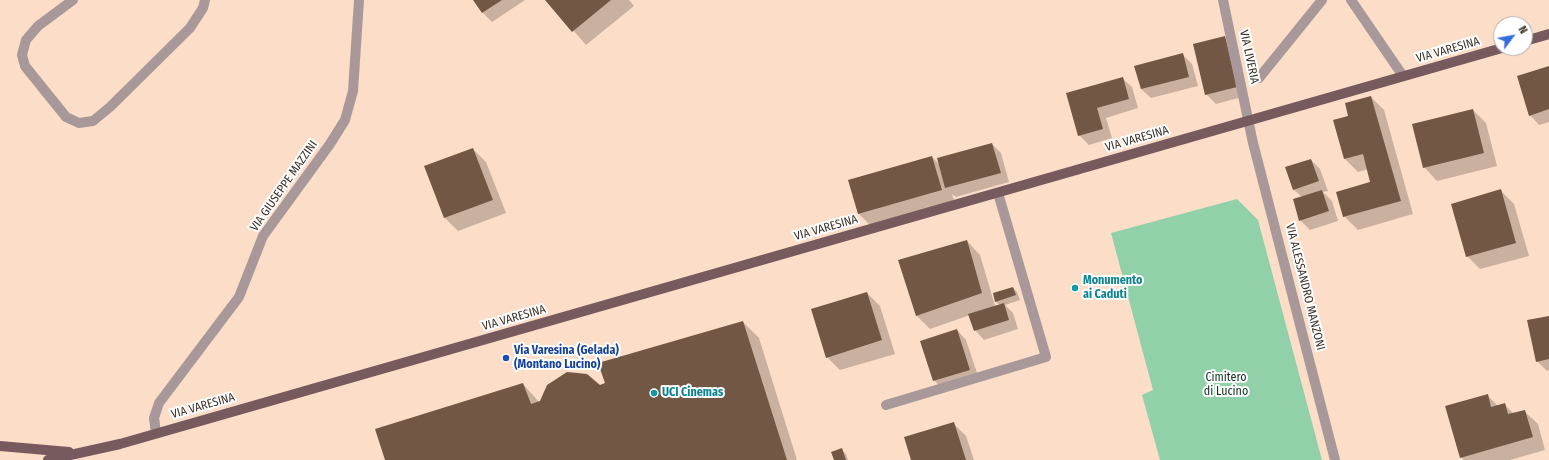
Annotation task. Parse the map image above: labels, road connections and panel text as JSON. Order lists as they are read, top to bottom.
{
  "streets": {
    "main road": ["VIA VARESINA"],
    "street": ["VIA LIVERIA", "VIA GIUSEPPE MAZZINI", "VIA ALESSANDRO MANZONI"]
  },
  "crossings": [
    ["VIA VARESINA", "VIA LIVERIA"],
    ["VIA VARESINA", "VIA GIUSEPPE MAZZINI"],
    ["VIA VARESINA", "VIA ALESSANDRO MANZONI"],
    ["VIA LIVERIA", "VIA ALESSANDRO MANZONI"]
  ],
  "parks": ["Cimitero di Lucino"],
  "places": ["Monumento ai Caduti", "Via Varesina (Gelada) (Montano Lucino)", "UCI Cinemas"],
  "north": "top right"
}
